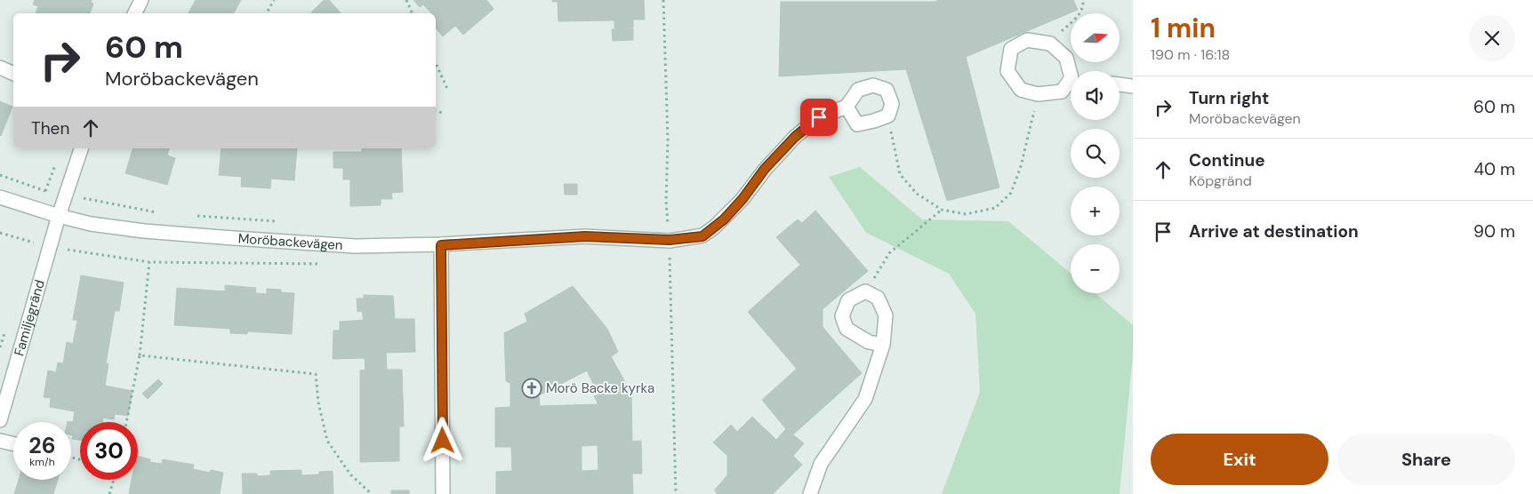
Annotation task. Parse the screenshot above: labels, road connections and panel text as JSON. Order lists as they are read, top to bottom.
{
  "streets": {
    "street": ["Moröbackevägen", "Familjegränd"]
  },
  "crossings": [
    ["Moröbackevägen", "Familjegränd"]
  ],
  "places": {
    "church": ["Morö Backe kyrka"]
  },
  "north": "right",
  "page": {
    "heading": ["1 min", "190 m · 16:18"],
    "map_buttons": ["+", "−"],
    "turn": ["60 m", "Moröbackevägen"],
    "list": [
      {
        "name": "Turn right",
        "note": "Moröbackevägen",
        "value": "60 m"
      },
      {
        "name": "Continue",
        "note": "Köpgränd",
        "value": "40 m"
      },
      {
        "name": "Arrive at destination",
        "value": "90 m"
      }
    ],
    "then": "Then",
    "speed": "26 km/h",
    "limit": "30",
    "buttons": ["Exit", "Share"]
  }
}
